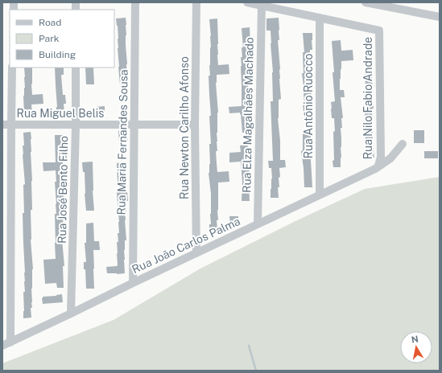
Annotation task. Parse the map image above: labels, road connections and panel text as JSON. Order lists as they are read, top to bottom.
{
  "streets": {
    "street": [
      "Rua Nilo Fabio Andrade",
      "Rua Antônio Ruocco",
      "Rua Miguel Belis",
      "Rua Elza Magalhães Machado",
      "Rua Newton Carilho Afonso",
      "Rua Maria Fernandes Sousa",
      "Rua José Bento Filho",
      "Rua João Carlos Palma"
    ]
  },
  "crossings": [
    ["Rua Nilo Fabio Andrade", "Rua Antônio Ruocco"],
    ["Rua Nilo Fabio Andrade", "Rua João Carlos Palma"],
    ["Rua Antônio Ruocco", "Rua João Carlos Palma"],
    ["Rua Miguel Belis", "Rua Newton Carilho Afonso"],
    ["Rua Miguel Belis", "Rua Maria Fernandes Sousa"],
    ["Rua Miguel Belis", "Rua José Bento Filho"],
    ["Rua Elza Magalhães Machado", "Rua João Carlos Palma"],
    ["Rua Newton Carilho Afonso", "Rua João Carlos Palma"],
    ["Rua Maria Fernandes Sousa", "Rua João Carlos Palma"],
    ["Rua José Bento Filho", "Rua João Carlos Palma"]
  ],
  "legend": ["Road", "Park", "Building"],
  "north": "top"
}
